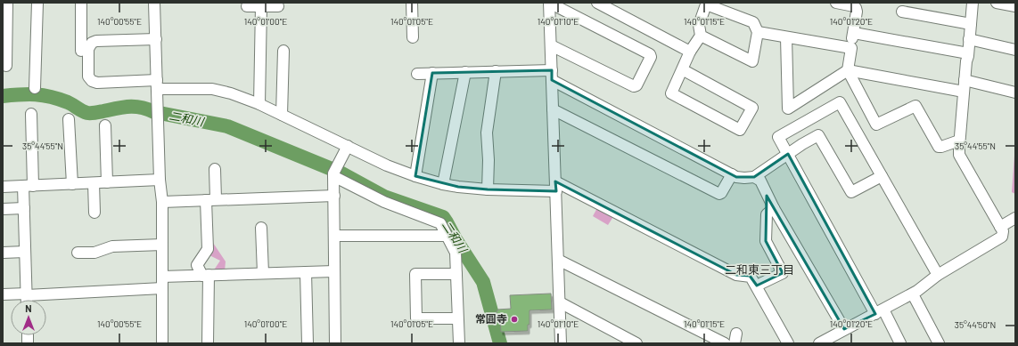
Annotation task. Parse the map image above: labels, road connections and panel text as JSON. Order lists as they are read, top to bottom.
{
  "districts": ["二和東三丁目"],
  "water": ["二和川"],
  "places": ["常圓寺"],
  "north": "top",
  "coordinates": [
    "140°00'55\"E",
    "140°01'00\"E",
    "140°01'05\"E",
    "140°01'10\"E",
    "140°01'15\"E",
    "140°01'20\"E",
    "35°44'55\"N",
    "35°44'50\"N"
  ]
}
